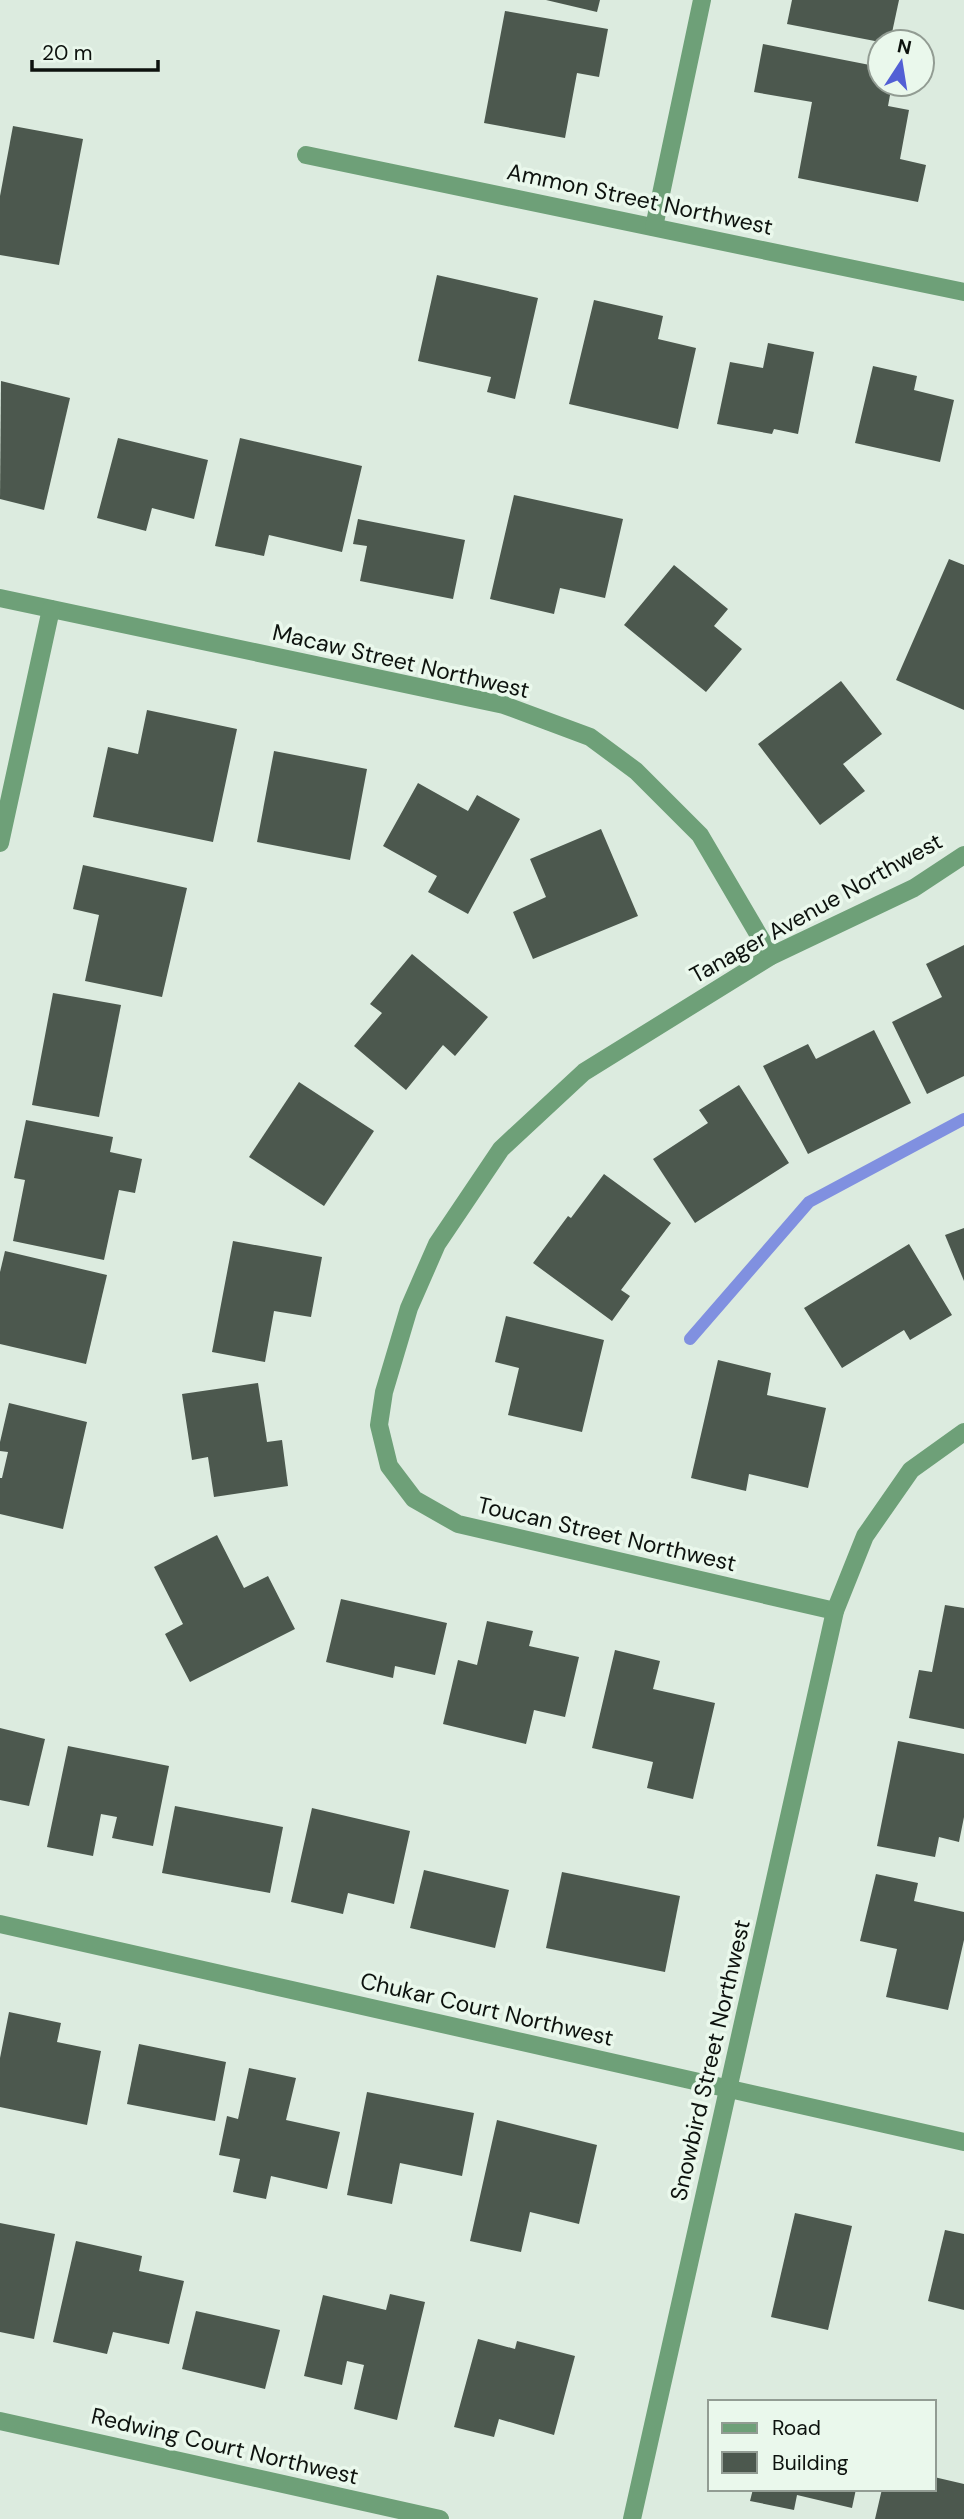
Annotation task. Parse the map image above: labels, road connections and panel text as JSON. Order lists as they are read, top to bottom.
{
  "streets": {
    "street": [
      "Ammon Street Northwest",
      "Macaw Street Northwest",
      "Tanager Avenue Northwest",
      "Toucan Street Northwest",
      "Chukar Court Northwest",
      "Snowbird Street Northwest",
      "Redwing Court Northwest"
    ]
  },
  "crossings": [
    ["Macaw Street Northwest", "Tanager Avenue Northwest"],
    ["Tanager Avenue Northwest", "Toucan Street Northwest"],
    ["Toucan Street Northwest", "Snowbird Street Northwest"],
    ["Chukar Court Northwest", "Snowbird Street Northwest"]
  ],
  "legend": ["Road", "Building"],
  "scale_bar": "20 m",
  "north": "top"
}
